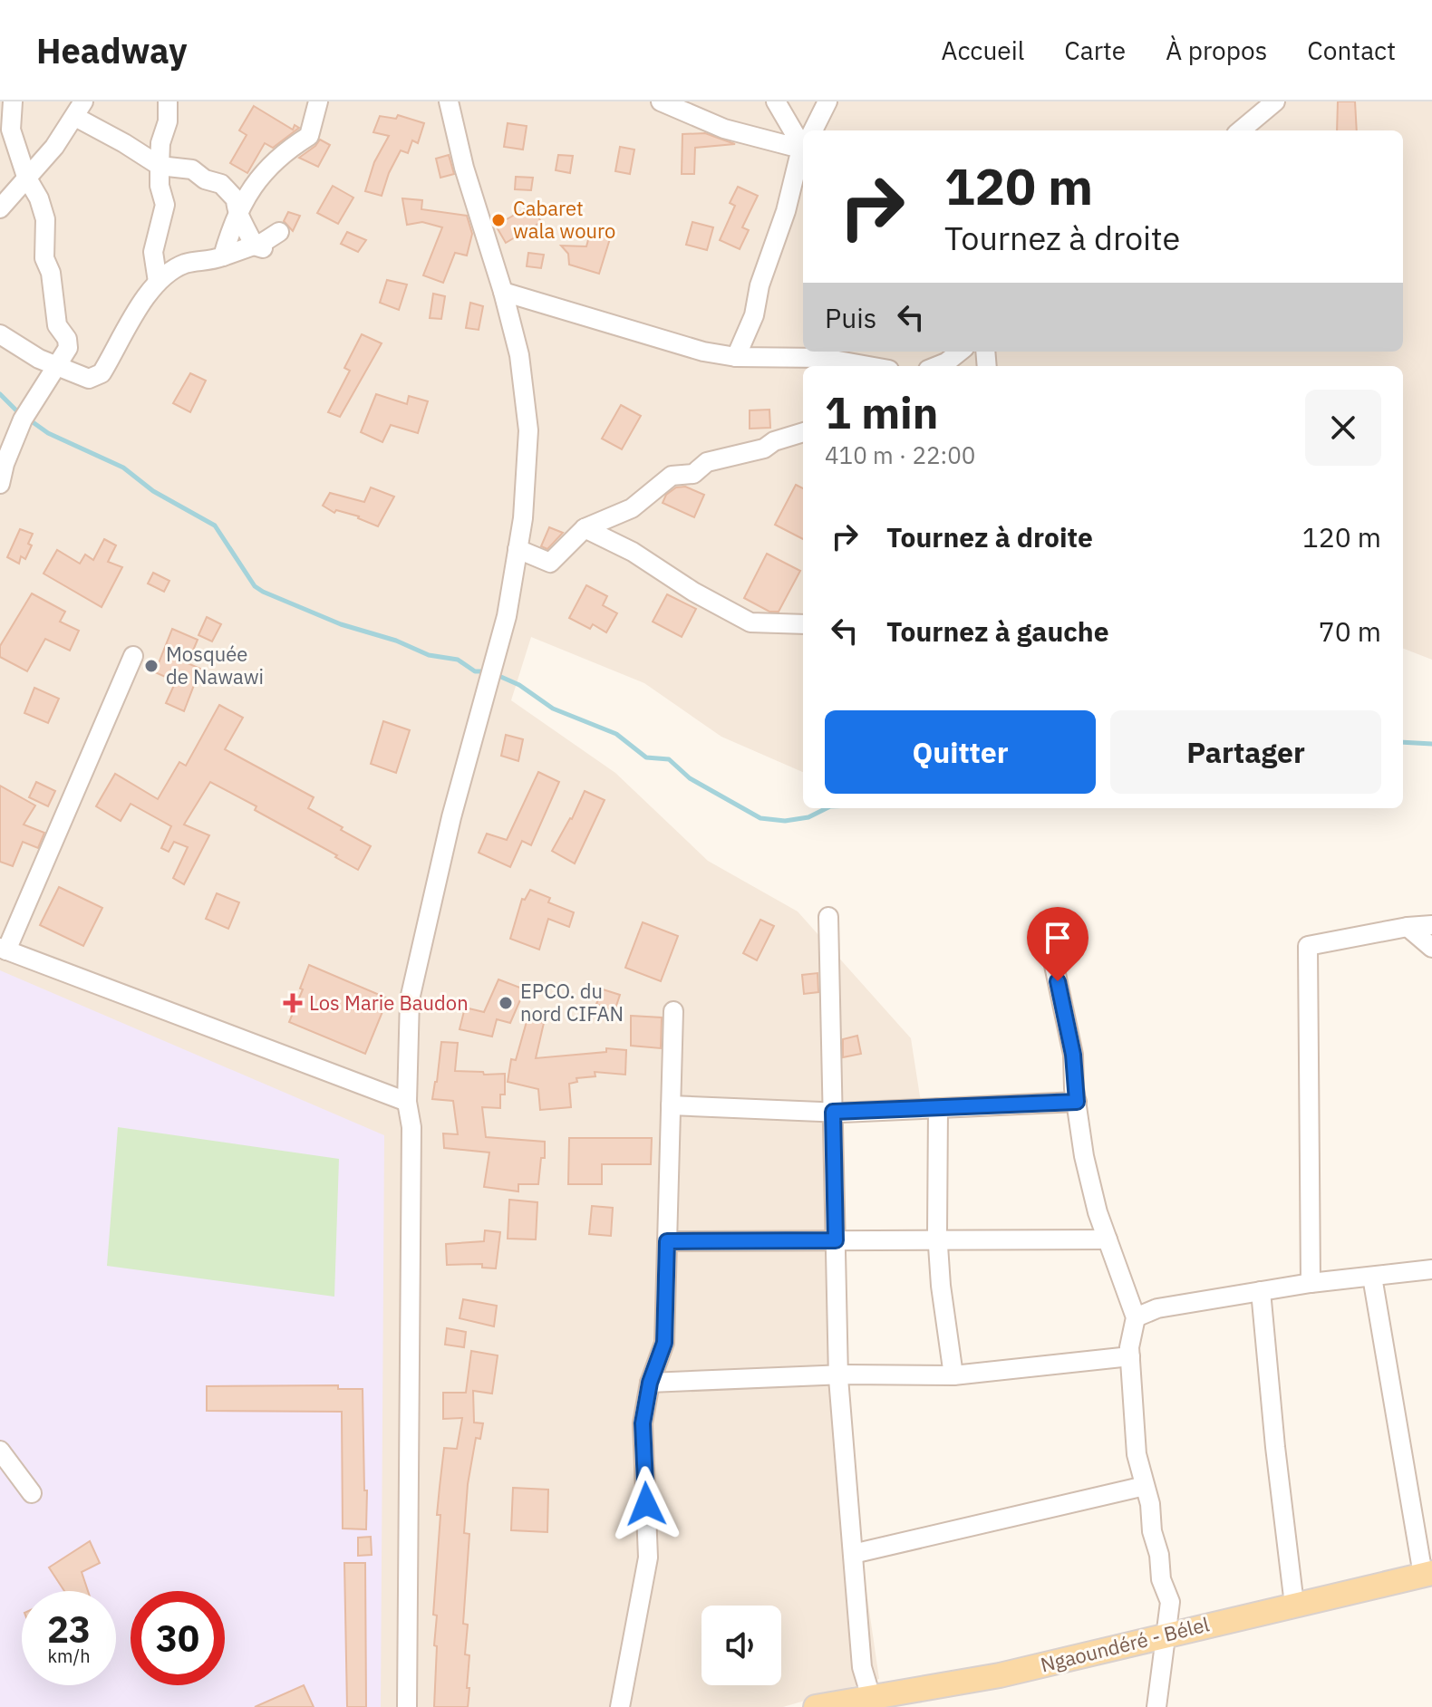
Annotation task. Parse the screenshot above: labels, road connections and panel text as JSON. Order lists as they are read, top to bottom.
{
  "streets": {
    "main road": ["Ngaoundéré - Bélel"]
  },
  "places": {
    "other": ["Cabaret wala wouro", "Mosquée de Nawawi", "EPCO. du nord CIFAN"],
    "health": ["Los Marie Baudon"]
  },
  "page": {
    "header": "Headway",
    "nav": [
      "Accueil",
      "Carte",
      "À propos",
      "Contact"
    ],
    "turn": ["120 m", "Tournez à droite"],
    "then": "Puis",
    "heading": ["1 min", "410 m · 22:00"],
    "list": [
      {
        "name": "Tournez à droite",
        "value": "120 m"
      },
      {
        "name": "Tournez à gauche",
        "value": "70 m"
      }
    ],
    "buttons": ["Quitter", "Partager"],
    "speed": "23 km/h",
    "limit": "30"
  }
}
